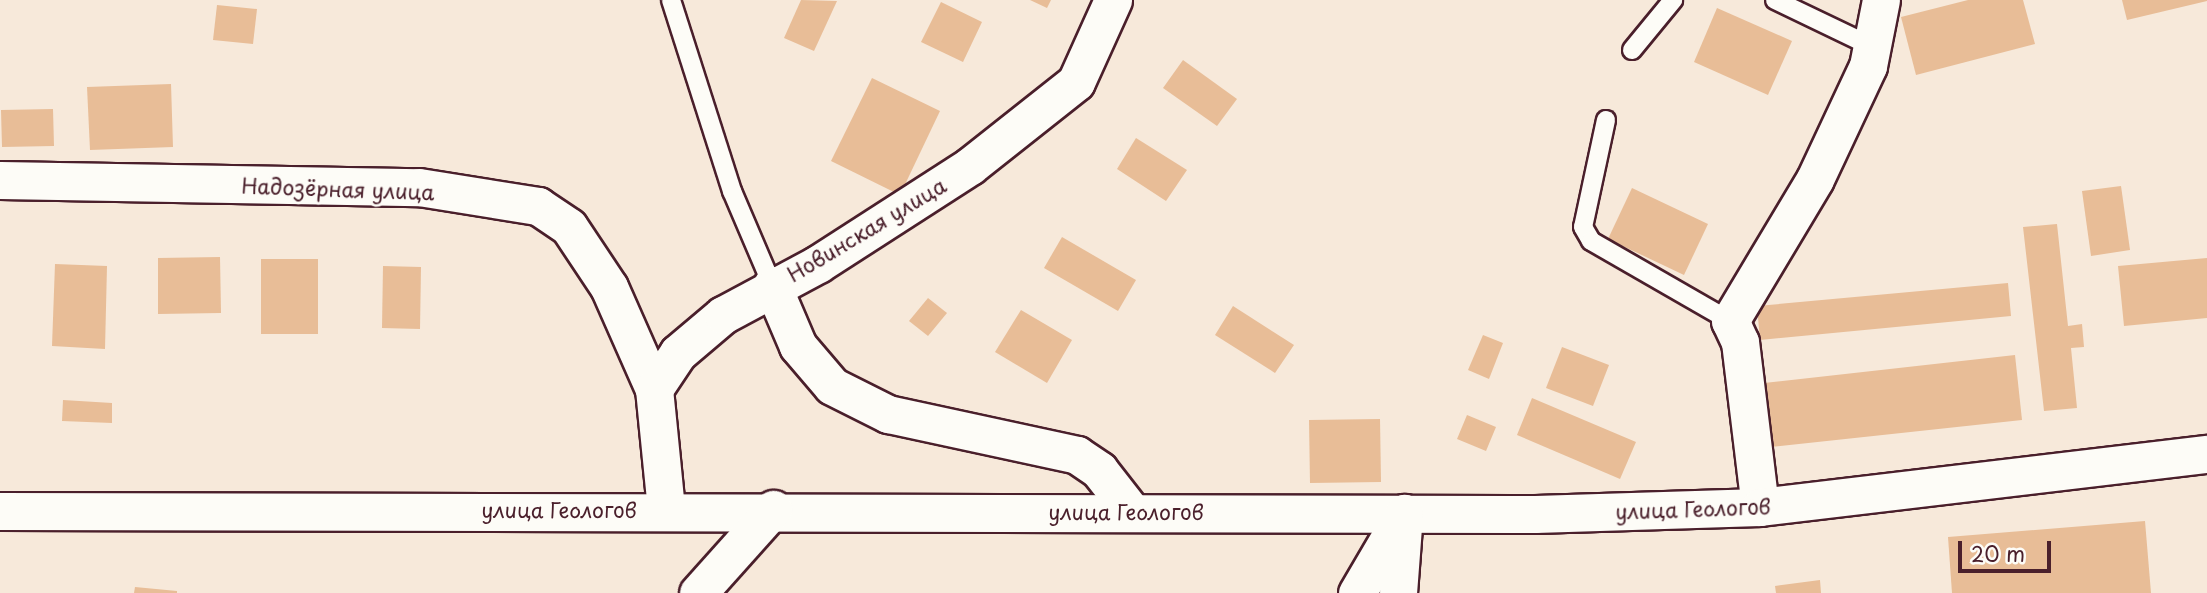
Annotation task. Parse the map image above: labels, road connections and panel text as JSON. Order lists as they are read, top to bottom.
{
  "streets": {
    "street": ["Надозёрная улица", "Новинская улица", "улица Геологов"]
  },
  "crossings": [
    ["Надозёрная улица", "Новинская улица"]
  ],
  "scale_bar": "20 m"
}
